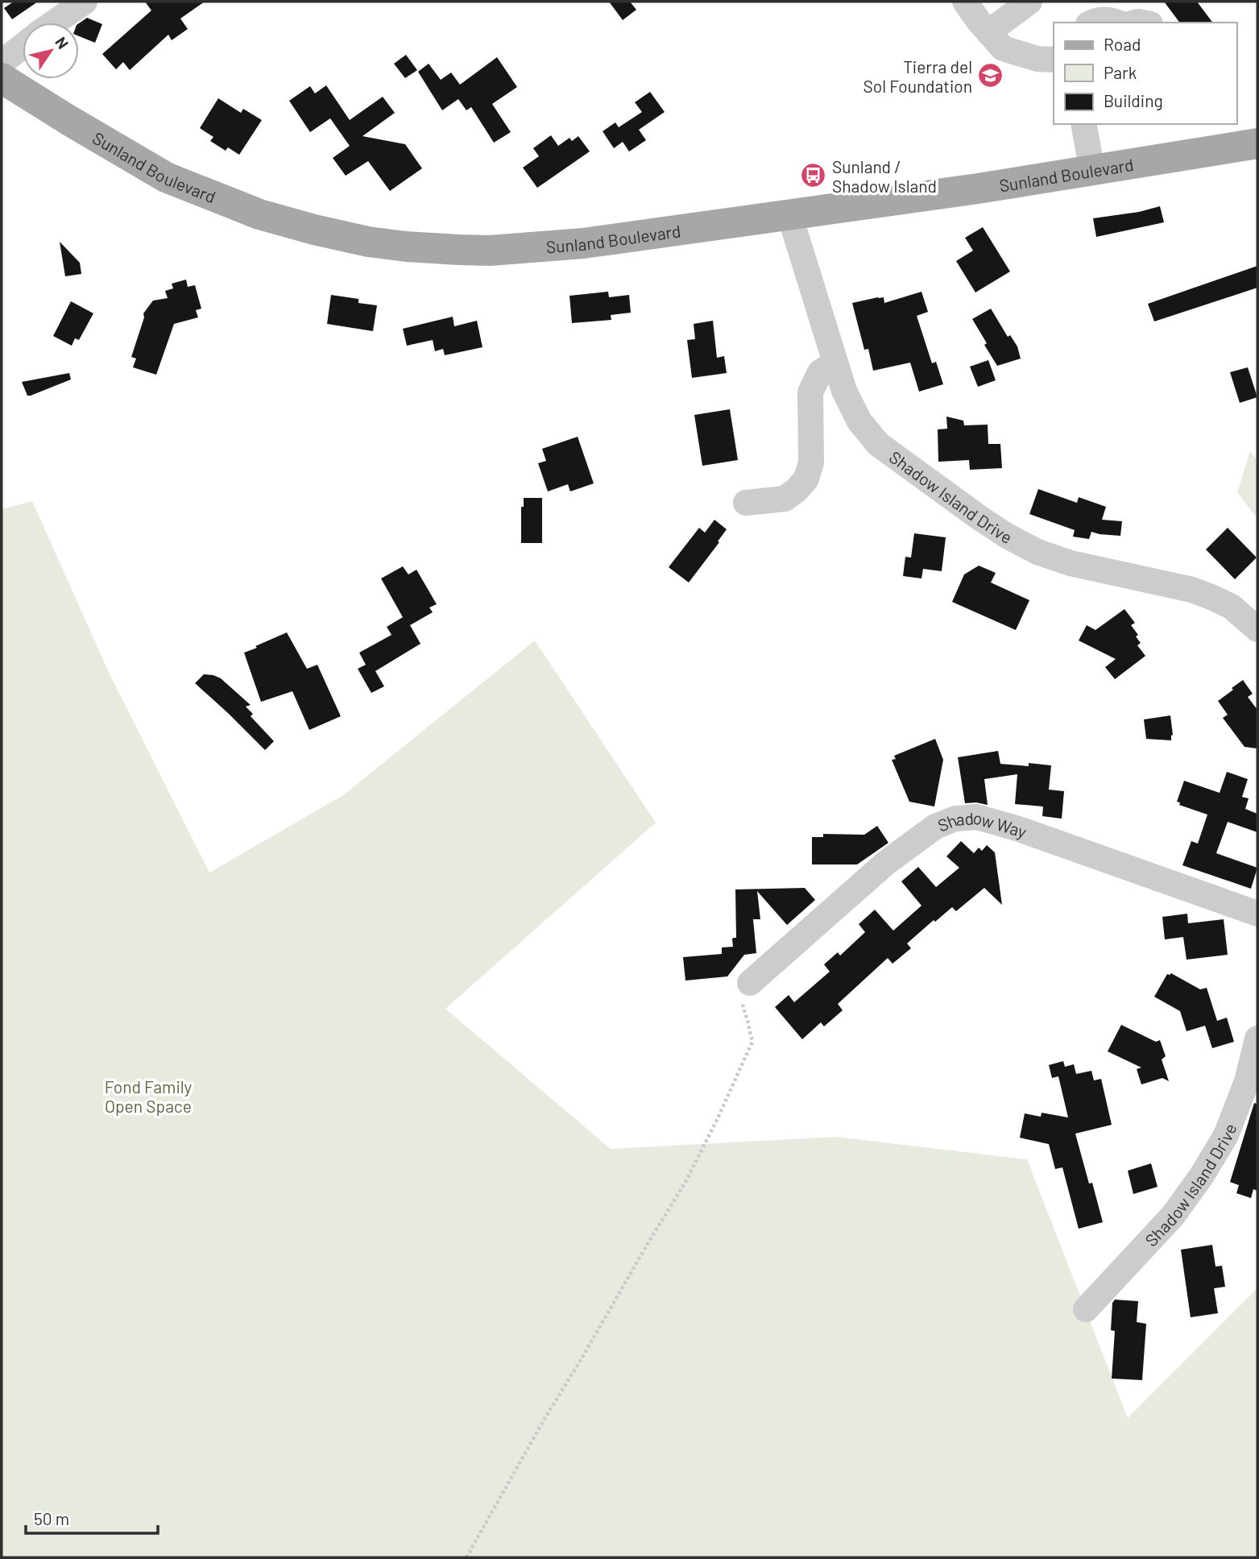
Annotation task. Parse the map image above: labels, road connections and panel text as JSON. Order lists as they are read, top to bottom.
{
  "streets": {
    "main road": ["Sunland Boulevard"],
    "street": ["Shadow Island Drive", "Shadow Way"]
  },
  "crossings": [
    ["Sunland Boulevard", "Shadow Island Drive"]
  ],
  "parks": ["Fond Family Open Space"],
  "places": {
    "school or university": ["Tierra del Sol Foundation"],
    "bus stop": ["Sunland / Shadow Island"]
  },
  "legend": ["Road", "Park", "Building"],
  "scale_bar": "50 m",
  "north": "top right"
}
